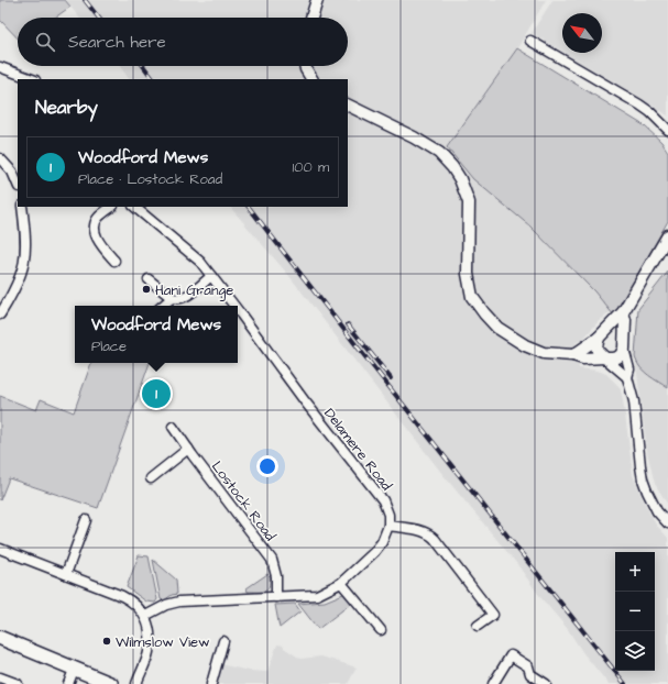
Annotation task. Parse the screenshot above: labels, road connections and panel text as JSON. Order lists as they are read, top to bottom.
{
  "streets": {
    "street": ["Delamere Road", "Lostock Road"]
  },
  "places": ["Hani Grange", "Wilmslow View"],
  "north": "top left",
  "page": {
    "search": "Search here",
    "heading": "Nearby",
    "list": [
      {
        "mark": "1",
        "name": "Woodford Mews",
        "note": "Place · Lostock Road",
        "value": "100 m"
      }
    ],
    "popup": ["Woodford Mews", "Place"],
    "pins": "1",
    "map_buttons": ["+", "−"]
  }
}
